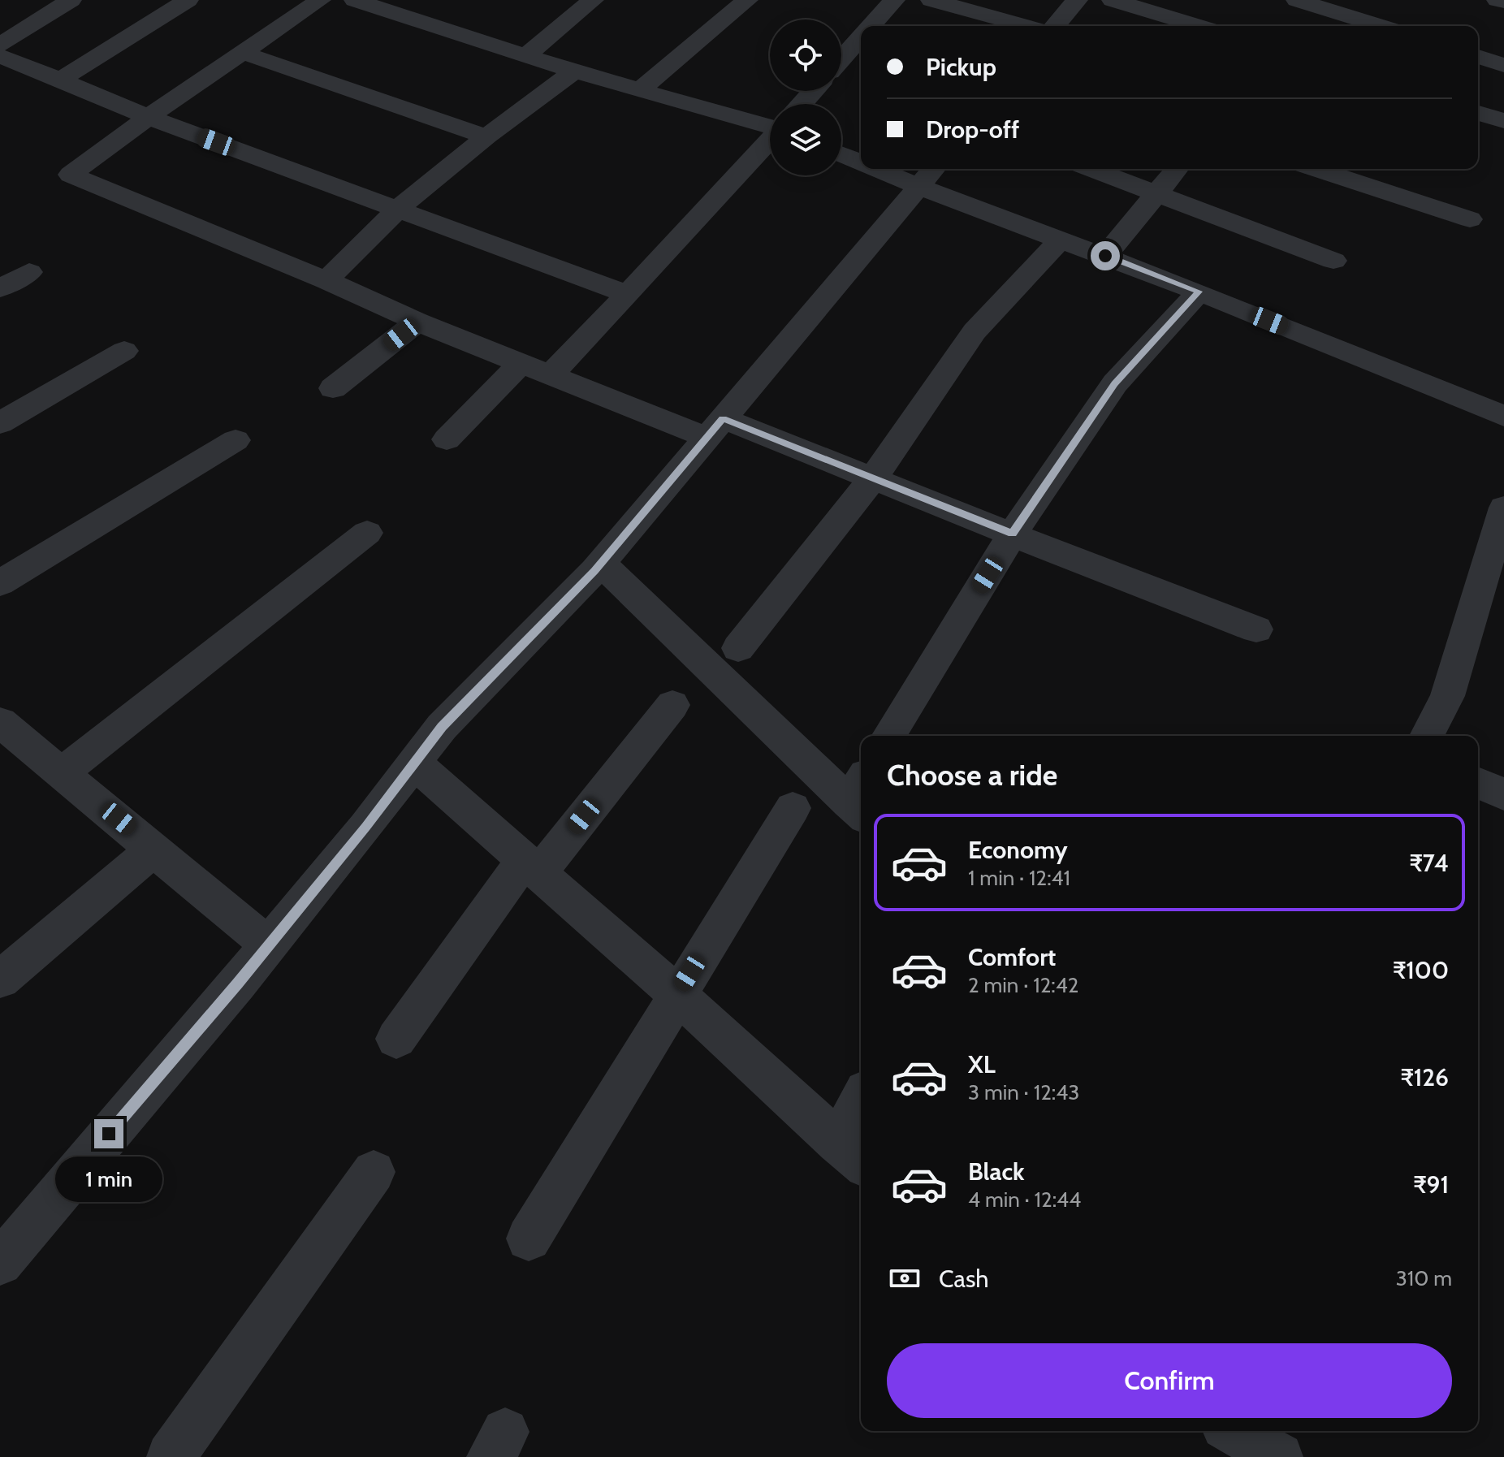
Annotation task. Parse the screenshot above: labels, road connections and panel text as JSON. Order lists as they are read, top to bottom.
{
  "page": {
    "banner": ["Pickup", "Drop-off"],
    "heading": "Choose a ride",
    "list": [
      {
        "name": "Economy",
        "note": "1 min · 12:41",
        "value": "₹74"
      },
      {
        "name": "Comfort",
        "note": "2 min · 12:42",
        "value": "₹100"
      },
      {
        "name": "XL",
        "note": "3 min · 12:43",
        "value": "₹126"
      },
      {
        "name": "Black",
        "note": "4 min · 12:44",
        "value": "₹91"
      }
    ],
    "bubble": "1 min",
    "pay": ["Cash", "310 m"],
    "buttons": "Confirm"
  }
}
